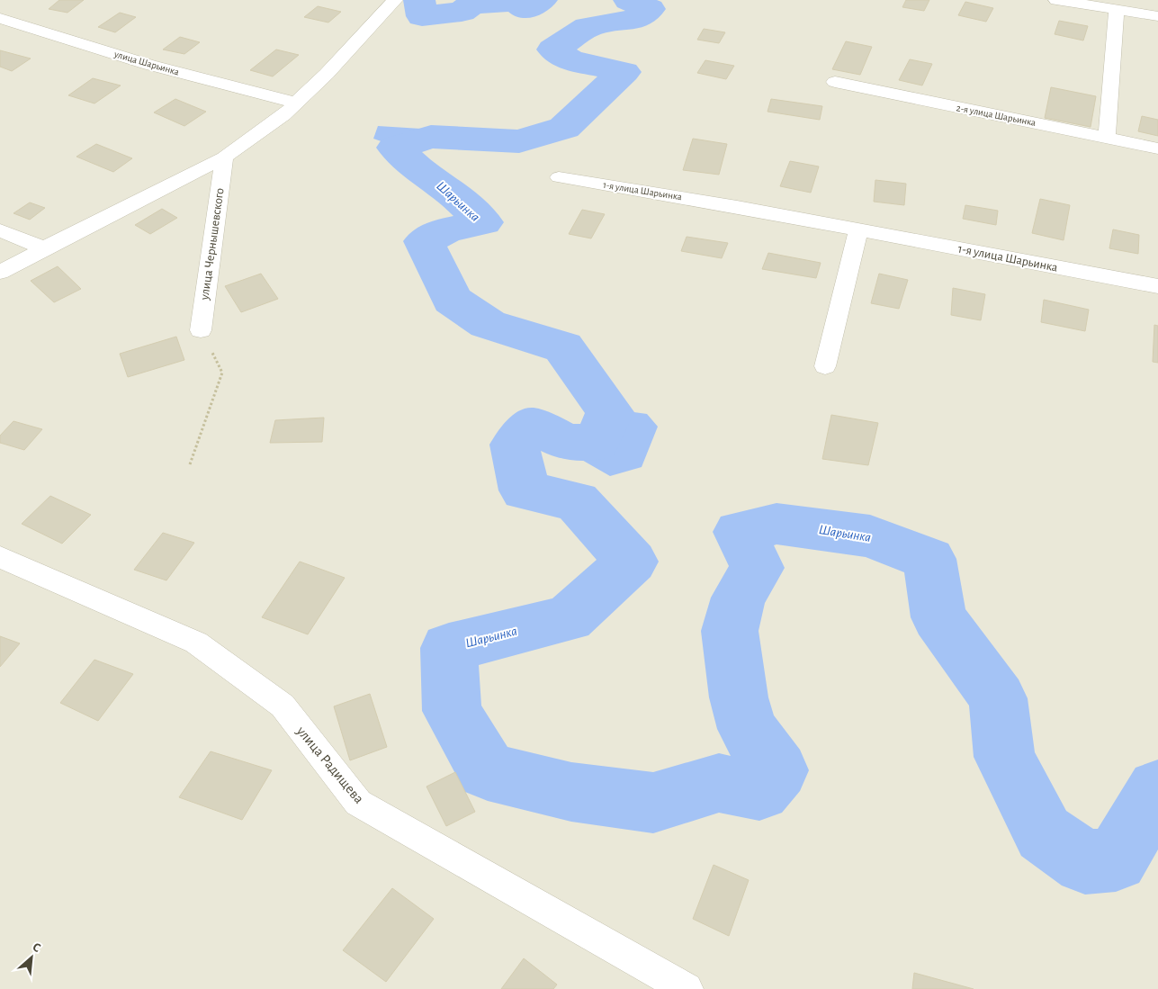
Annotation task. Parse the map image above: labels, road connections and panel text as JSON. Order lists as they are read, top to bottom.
{
  "streets": {
    "street": [
      "улица Шарьинка",
      "2-я улица Шарьинка",
      "1-я улица Шарьинка",
      "улица Чернышевского",
      "улица Радищева"
    ]
  },
  "water": ["Шарьинка"],
  "north": "top right"
}
